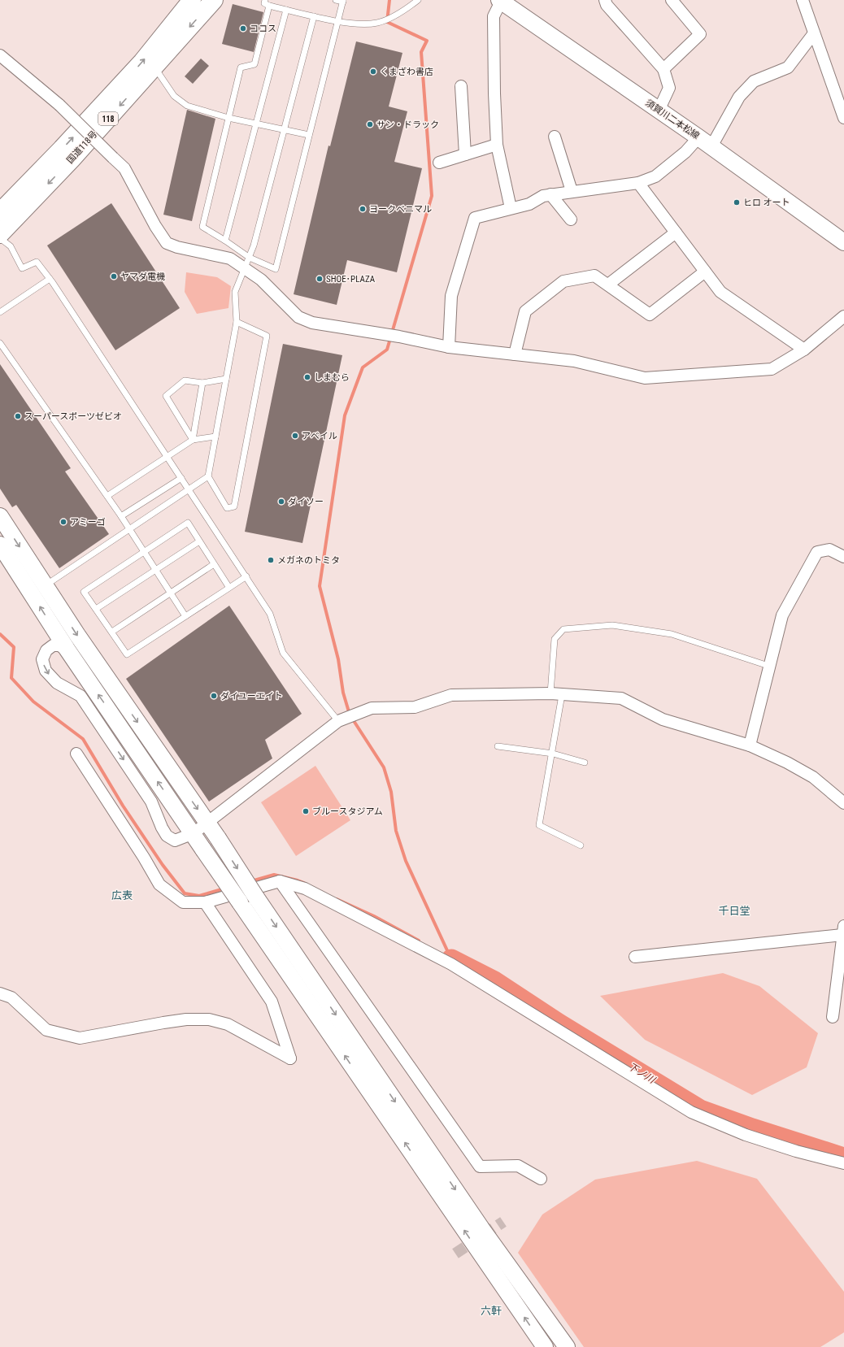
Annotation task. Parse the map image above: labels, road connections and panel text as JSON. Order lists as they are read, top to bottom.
{
  "streets": {
    "highway": ["118", "国道118号"],
    "street": ["須賀川二本松線"]
  },
  "districts": ["広表", "千日堂", "六軒"],
  "water": ["下ノ川"],
  "places": [
    "ココス",
    "くまざわ書店",
    "サン・ドラック",
    "ヒロ オート",
    "ヨークベニマル",
    "ヤマダ電機",
    "SHOE･PLAZA",
    "しまむら",
    "スーパースポーツゼビオ",
    "アベイル",
    "ダイソー",
    "アミーゴ",
    "メガネのトミタ",
    "ダイユーエイト",
    "ブルースタジアム"
  ]
}
